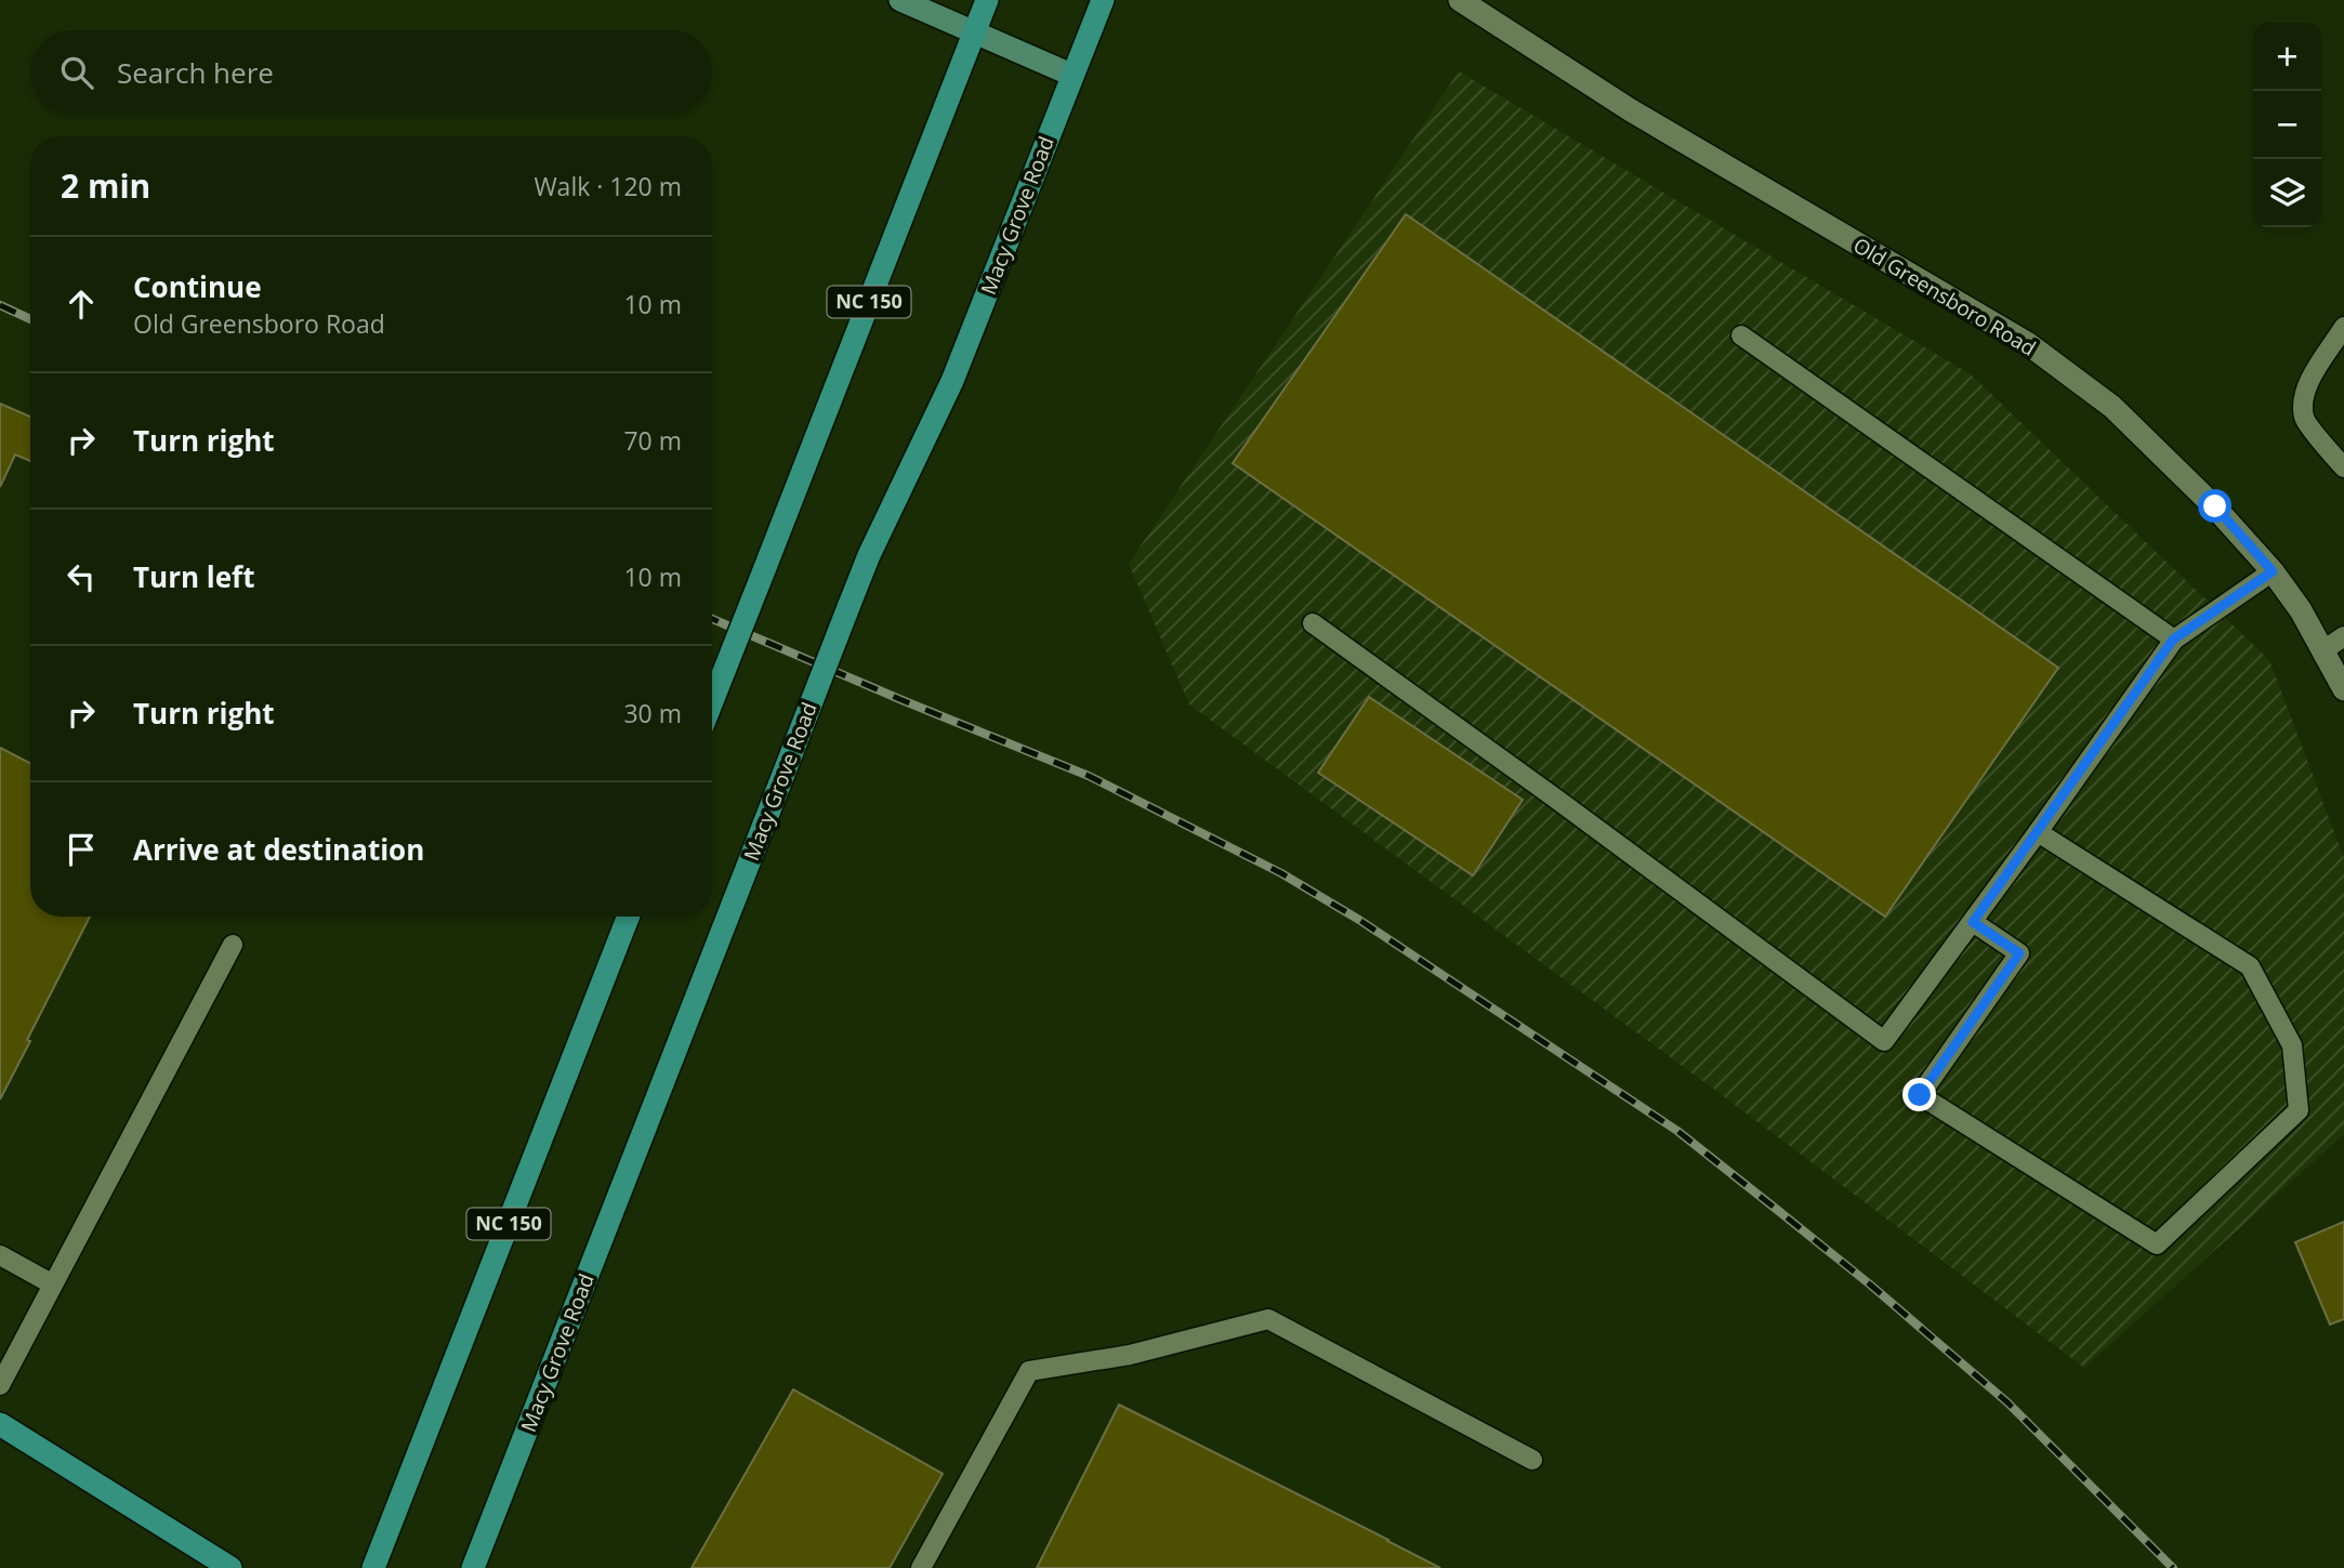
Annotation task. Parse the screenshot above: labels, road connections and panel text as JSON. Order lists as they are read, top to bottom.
{
  "streets": {
    "main road": ["Macy Grove Road", "NC 150"],
    "street": ["Old Greensboro Road"]
  },
  "page": {
    "map_buttons": ["+", "−"],
    "search": "Search here",
    "heading": ["2 min", "Walk · 120 m"],
    "list": [
      ["Continue", "Old Greensboro Road", "10 m"],
      ["Turn right", "70 m"],
      ["Turn left", "10 m"],
      ["Turn right", "30 m"],
      "Arrive at destination"
    ]
  }
}
